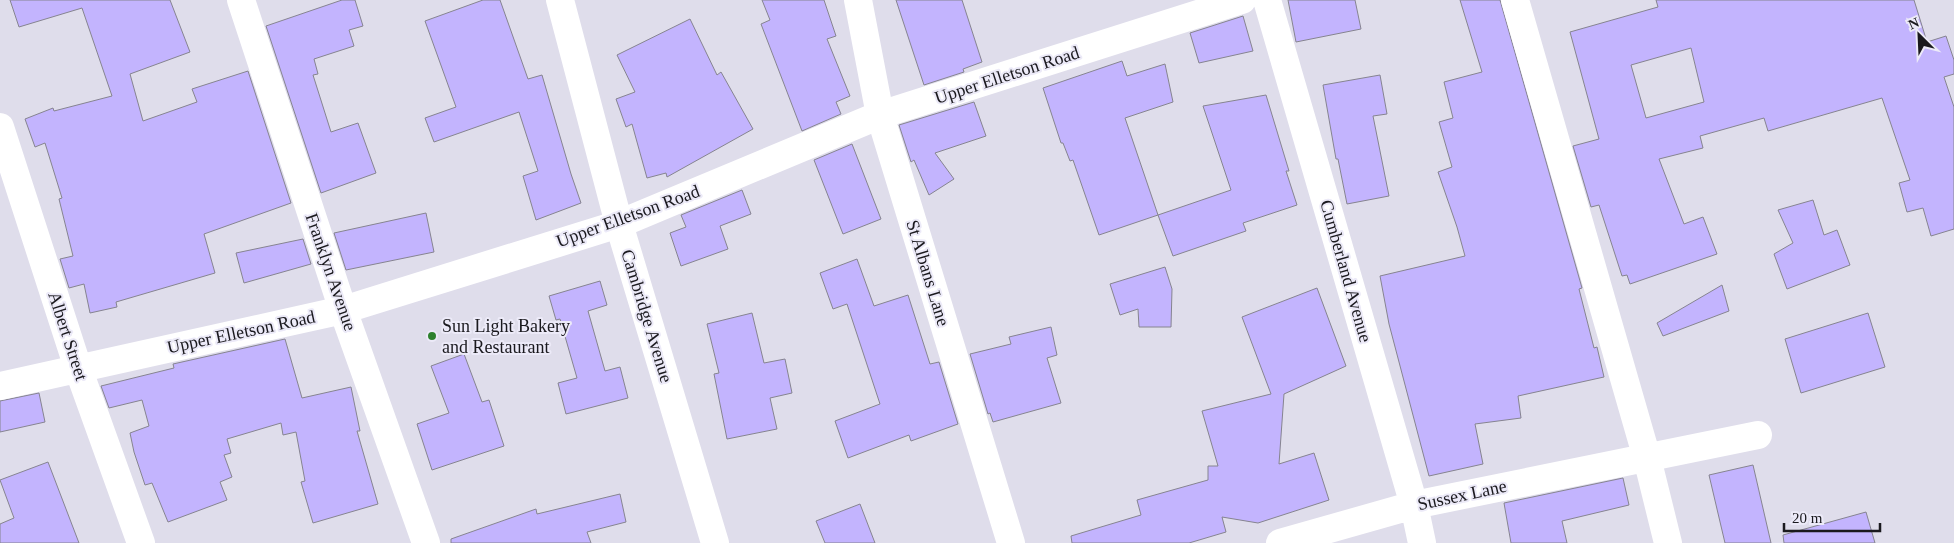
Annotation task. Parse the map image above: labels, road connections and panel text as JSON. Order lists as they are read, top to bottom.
{
  "streets": {
    "street": [
      "Upper Elletson Road",
      "Cumberland Avenue",
      "Franklyn Avenue",
      "St Albans Lane",
      "Cambridge Avenue",
      "Albert Street",
      "Sussex Lane"
    ]
  },
  "crossings": [
    ["Upper Elletson Road", "Franklyn Avenue"],
    ["Upper Elletson Road", "St Albans Lane"],
    ["Upper Elletson Road", "Cambridge Avenue"],
    ["Upper Elletson Road", "Albert Street"],
    ["Cumberland Avenue", "Sussex Lane"]
  ],
  "places": ["Sun Light Bakery and Restaurant"],
  "scale_bar": "20 m",
  "north": "top left"
}
